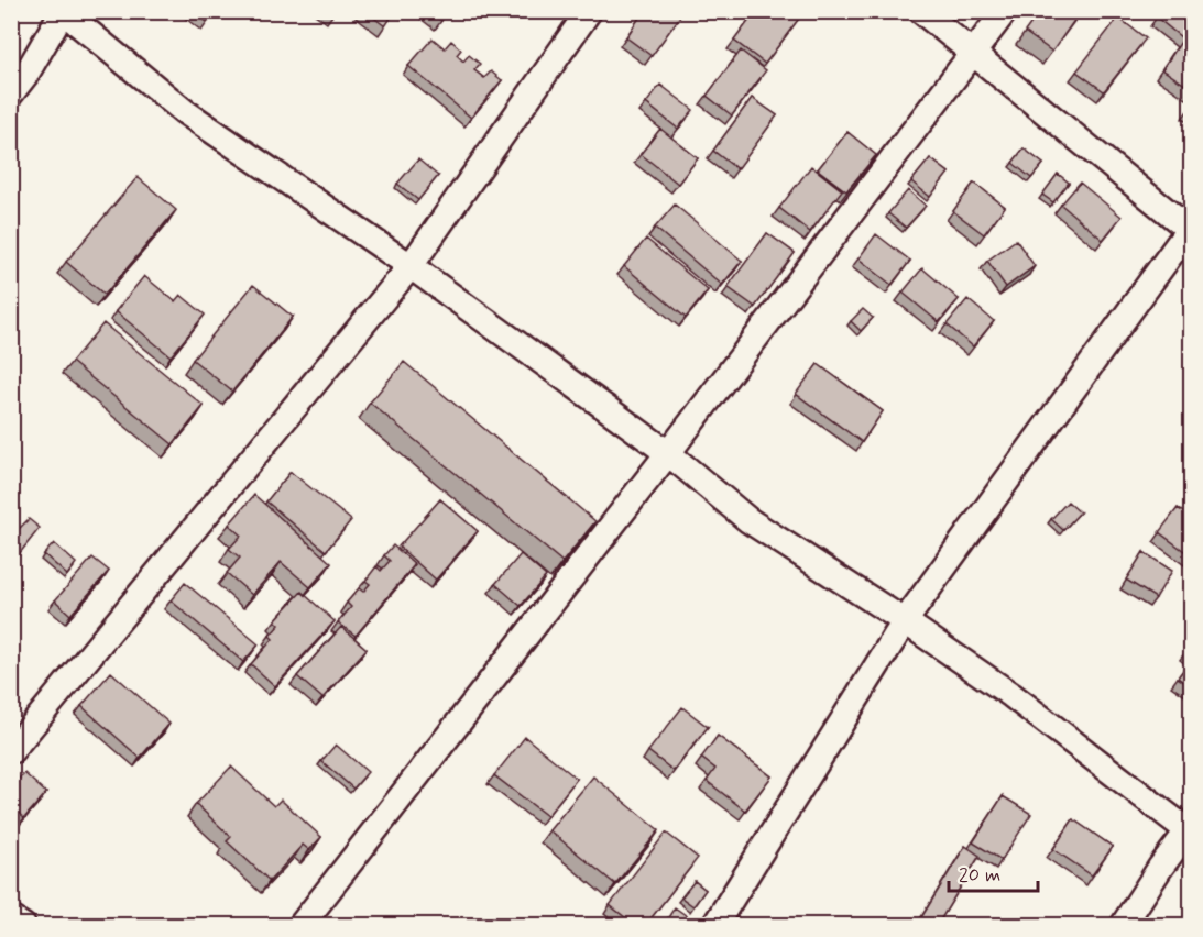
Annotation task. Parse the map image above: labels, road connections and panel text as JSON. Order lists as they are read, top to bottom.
{
  "scale_bar": "20 m"
}
